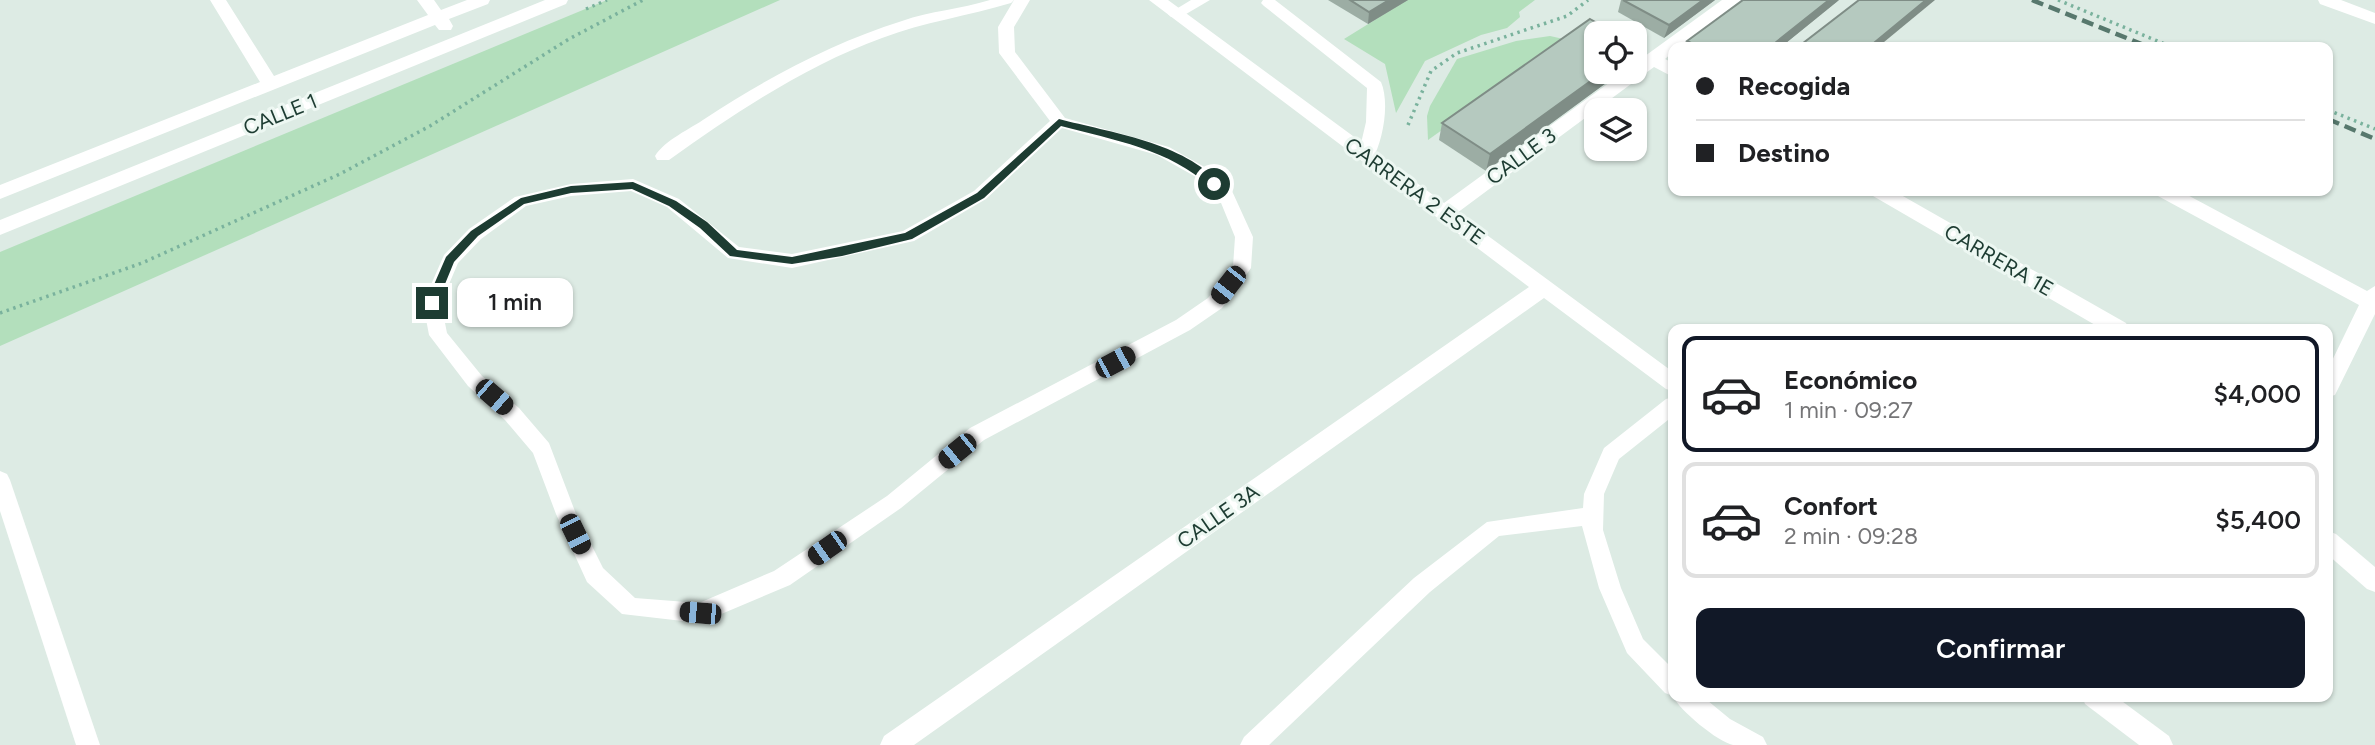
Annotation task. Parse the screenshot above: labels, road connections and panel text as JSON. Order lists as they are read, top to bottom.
{
  "streets": {
    "street": [
      "CALLE 1",
      "CALLE 3",
      "CARRERA 2 ESTE",
      "CARRERA 1E",
      "CALLE 3A"
    ]
  },
  "crossings": [
    ["CALLE 3", "CARRERA 2 ESTE"],
    ["CARRERA 2 ESTE", "CALLE 3A"]
  ],
  "page": {
    "banner": ["Recogida", "Destino"],
    "bubble": "1 min",
    "list": [
      {
        "name": "Económico",
        "note": "1 min · 09:27",
        "value": "$4,000"
      },
      {
        "name": "Confort",
        "note": "2 min · 09:28",
        "value": "$5,400"
      }
    ],
    "buttons": "Confirmar"
  }
}
